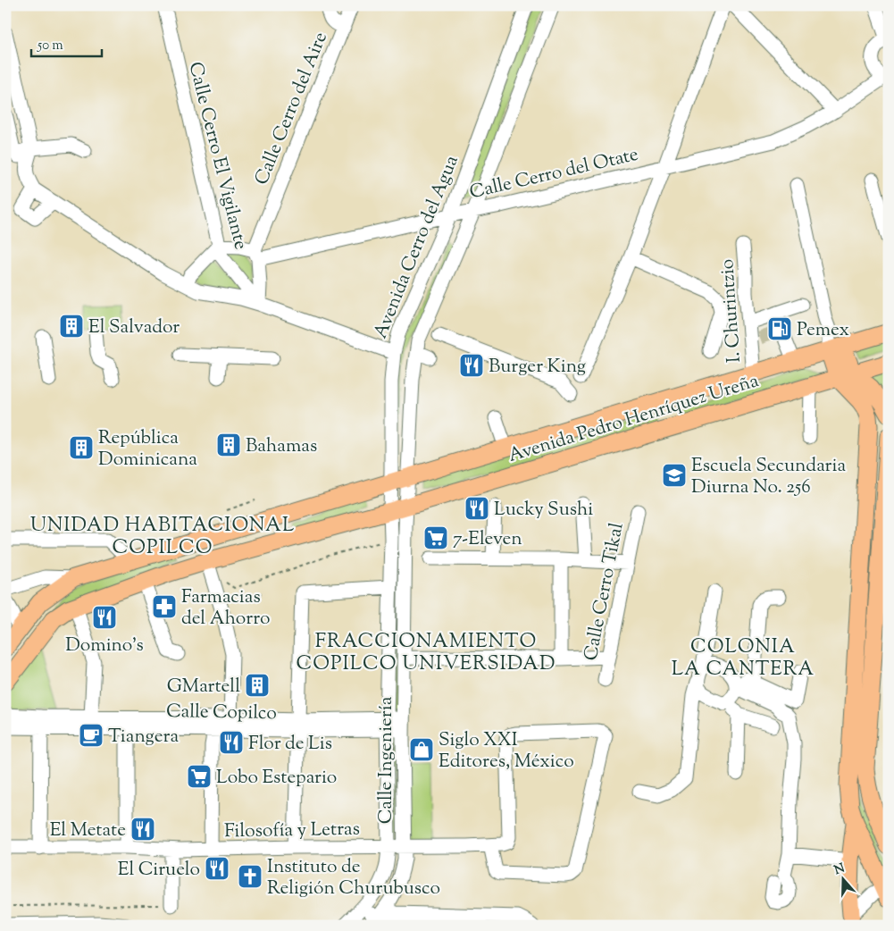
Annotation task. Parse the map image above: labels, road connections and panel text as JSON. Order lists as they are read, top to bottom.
{
  "streets": {
    "main road": ["Avenida Pedro Henríquez Ureña"],
    "street": [
      "Calle Cerro del Aire",
      "Calle Cerro El Vigilante",
      "Calle Cerro del Otate",
      "Avenida Cerro del Agua",
      "I. Churintzio",
      "Calle Cerro Tikal",
      "Calle Copilco",
      "Calle Ingeniería",
      "Filosofía y Letras"
    ]
  },
  "crossings": [
    ["Calle Cerro del Aire", "Calle Cerro del Otate"],
    ["Calle Cerro El Vigilante", "Calle Cerro del Otate"],
    ["Calle Cerro del Otate", "Avenida Cerro del Agua"],
    ["Avenida Cerro del Agua", "Avenida Pedro Henríquez Ureña"],
    ["Avenida Cerro del Agua", "Calle Ingeniería"],
    ["I. Churintzio", "Avenida Pedro Henríquez Ureña"],
    ["Avenida Pedro Henríquez Ureña", "Calle Ingeniería"],
    ["Calle Copilco", "Calle Ingeniería"],
    ["Calle Copilco", "Filosofía y Letras"],
    ["Calle Ingeniería", "Filosofía y Letras"]
  ],
  "districts": ["UNIDAD HABITACIONAL COPILCO", "FRACCIONAMIENTO COPILCO UNIVERSIDAD", "COLONIA LA CANTERA"],
  "places": {
    "building": [
      "El Salvador",
      "Bahamas",
      "República Dominicana",
      "GMartell"
    ],
    "fuel station": ["Pemex"],
    "restaurant": [
      "Burger King",
      "Lucky Sushi",
      "Domino's",
      "Flor de Lis",
      "El Metate",
      "El Ciruelo"
    ],
    "school or university": ["Escuela Secundaria Diurna No. 256"],
    "supermarket": ["7-Eleven", "Lobo Estepario"],
    "pharmacy": ["Farmacias del Ahorro"],
    "cafe": ["Tiangera"],
    "shop": ["Siglo XXI Editores, México"],
    "church": ["Instituto de Religión Churubusco"]
  },
  "scale_bar": "50 m",
  "north": "top"
}
